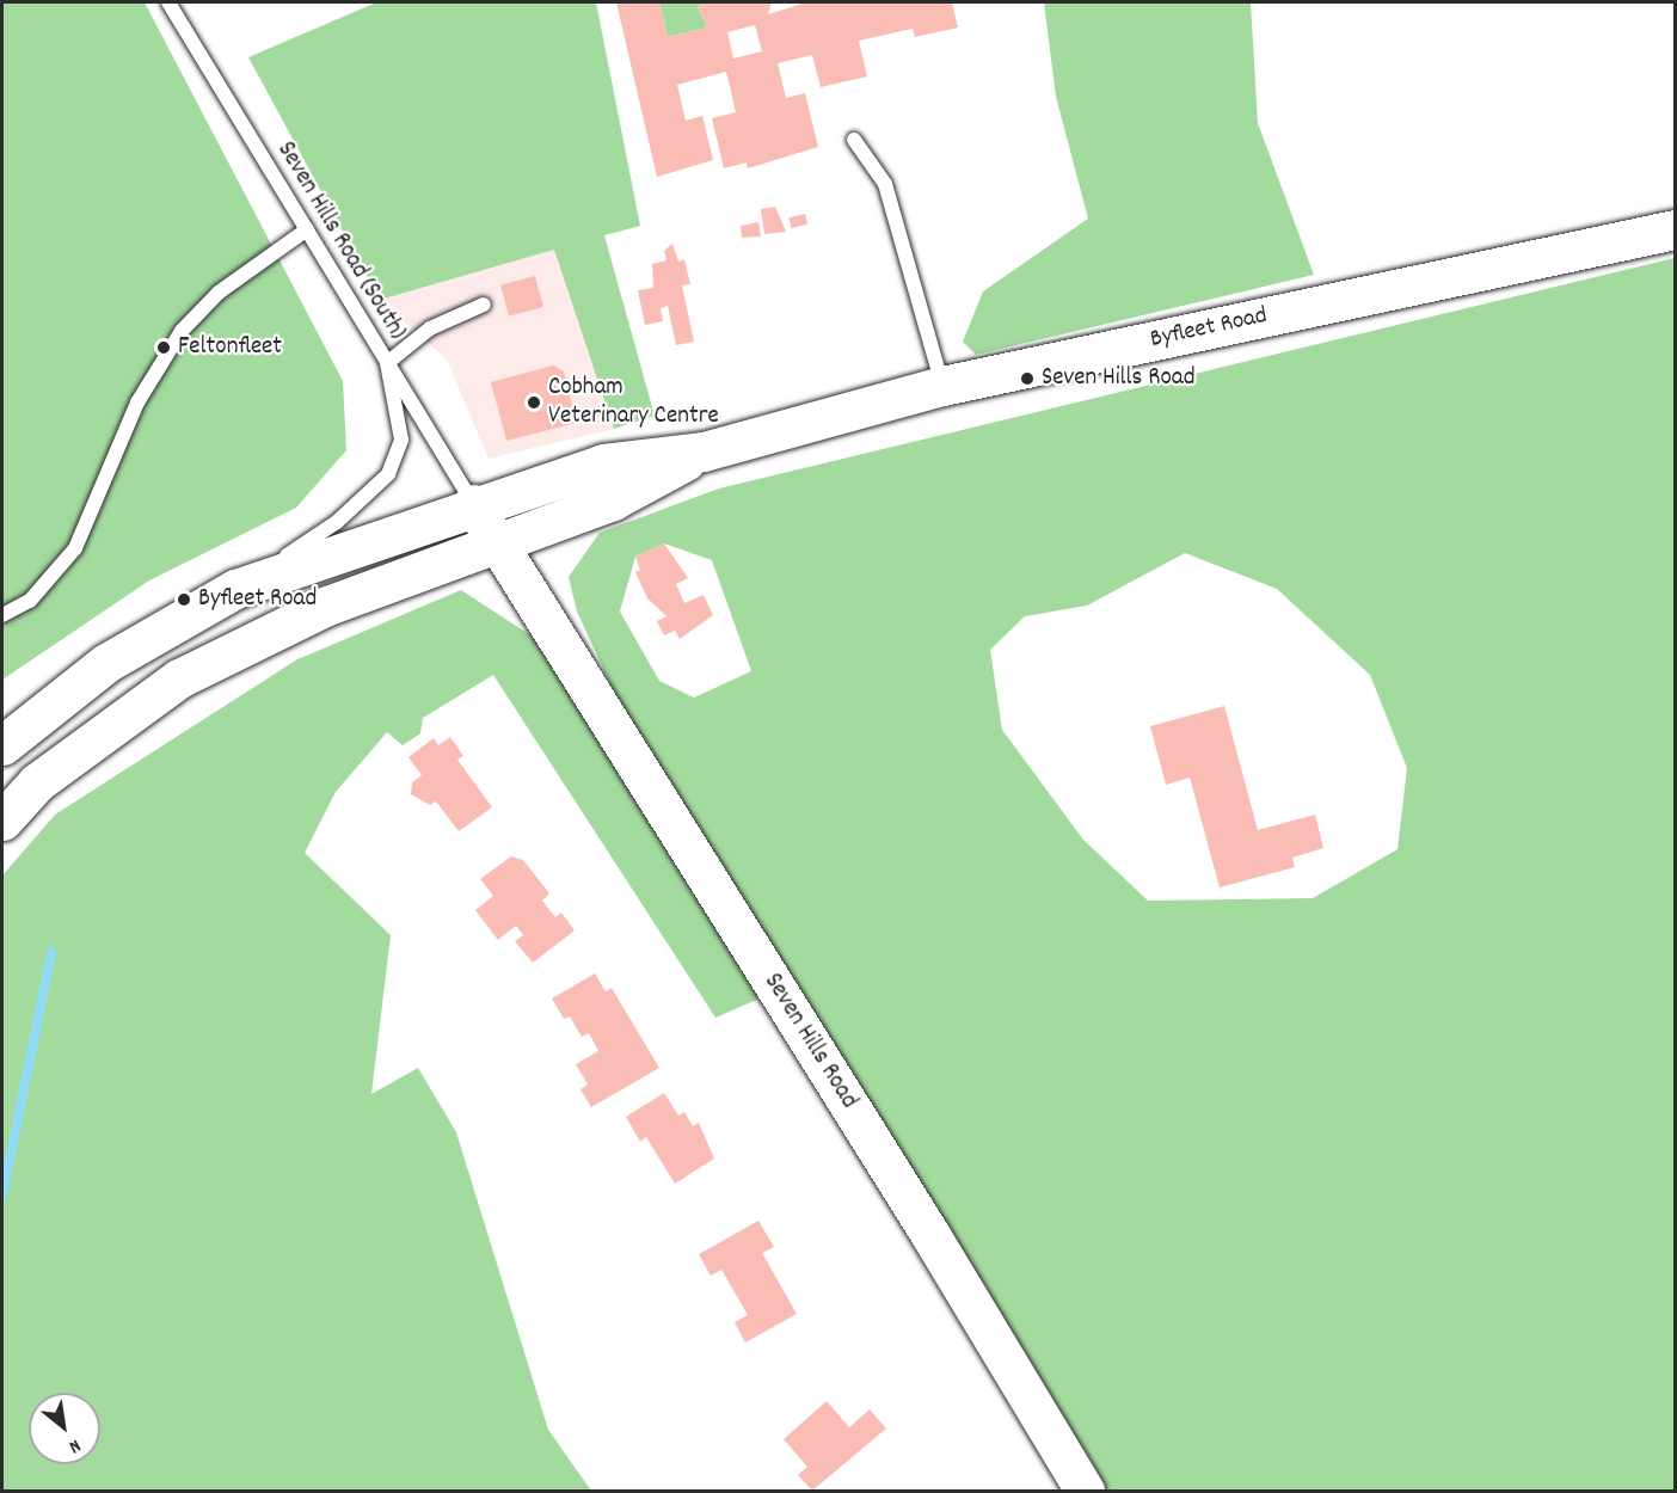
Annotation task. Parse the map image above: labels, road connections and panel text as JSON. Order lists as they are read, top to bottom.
{
  "streets": {
    "main road": ["Byfleet Road", "Seven Hills Road"],
    "lane": ["Seven Hills Road (South)"]
  },
  "crossings": [
    ["Seven Hills Road (South)", "Byfleet Road"],
    ["Seven Hills Road (South)", "Seven Hills Road"],
    ["Byfleet Road", "Seven Hills Road"]
  ],
  "places": [
    "Feltonfleet",
    "Seven Hills Road",
    "Cobham Veterinary Centre",
    "Byfleet Road"
  ],
  "north": "bottom right"
}
